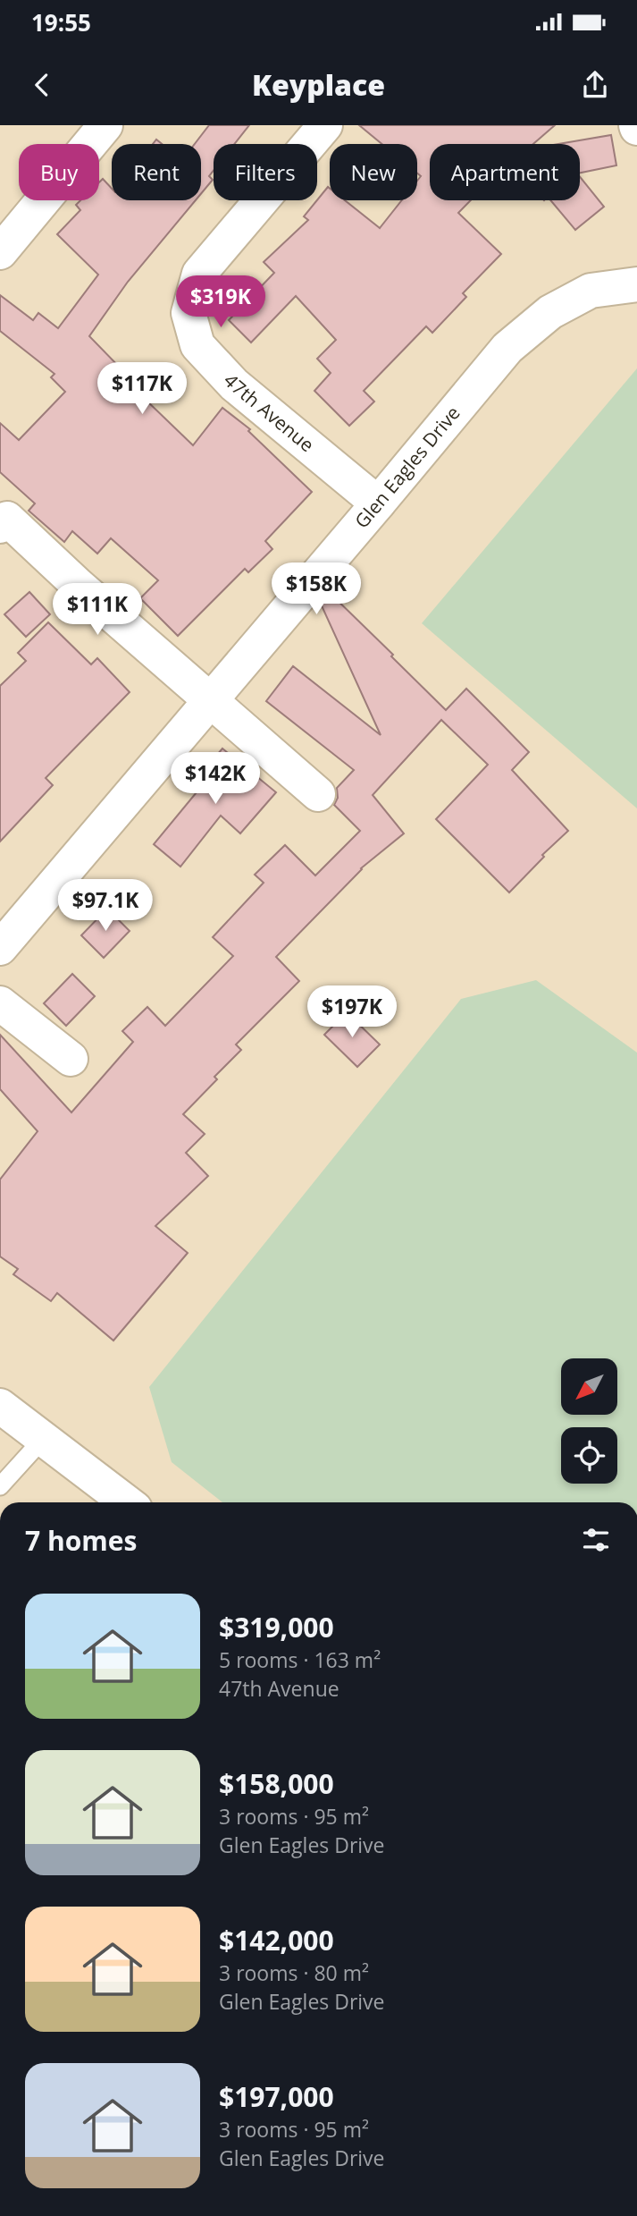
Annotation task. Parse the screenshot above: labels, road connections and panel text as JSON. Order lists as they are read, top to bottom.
{
  "streets": {
    "street": ["47th Avenue", "Glen Eagles Drive"]
  },
  "crossings": [
    ["47th Avenue", "Glen Eagles Drive"]
  ],
  "north": "bottom left",
  "page": {
    "status": "19:55",
    "header": "Keyplace",
    "chip": [
      "Buy",
      "Rent",
      "Filters",
      "New",
      "Apartment"
    ],
    "price": [
      "$319K",
      "$117K",
      "$158K",
      "$111K",
      "$142K",
      "$97.1K",
      "$197K"
    ],
    "heading": "7 homes",
    "list": [
      {
        "name": "$319,000",
        "note": "5 rooms · 163 m² · 47th Avenue"
      },
      {
        "name": "$158,000",
        "note": "3 rooms · 95 m² · Glen Eagles Drive"
      },
      {
        "name": "$142,000",
        "note": "3 rooms · 80 m² · Glen Eagles Drive"
      },
      {
        "name": "$197,000",
        "note": "3 rooms · 95 m² · Glen Eagles Drive"
      }
    ]
  }
}
